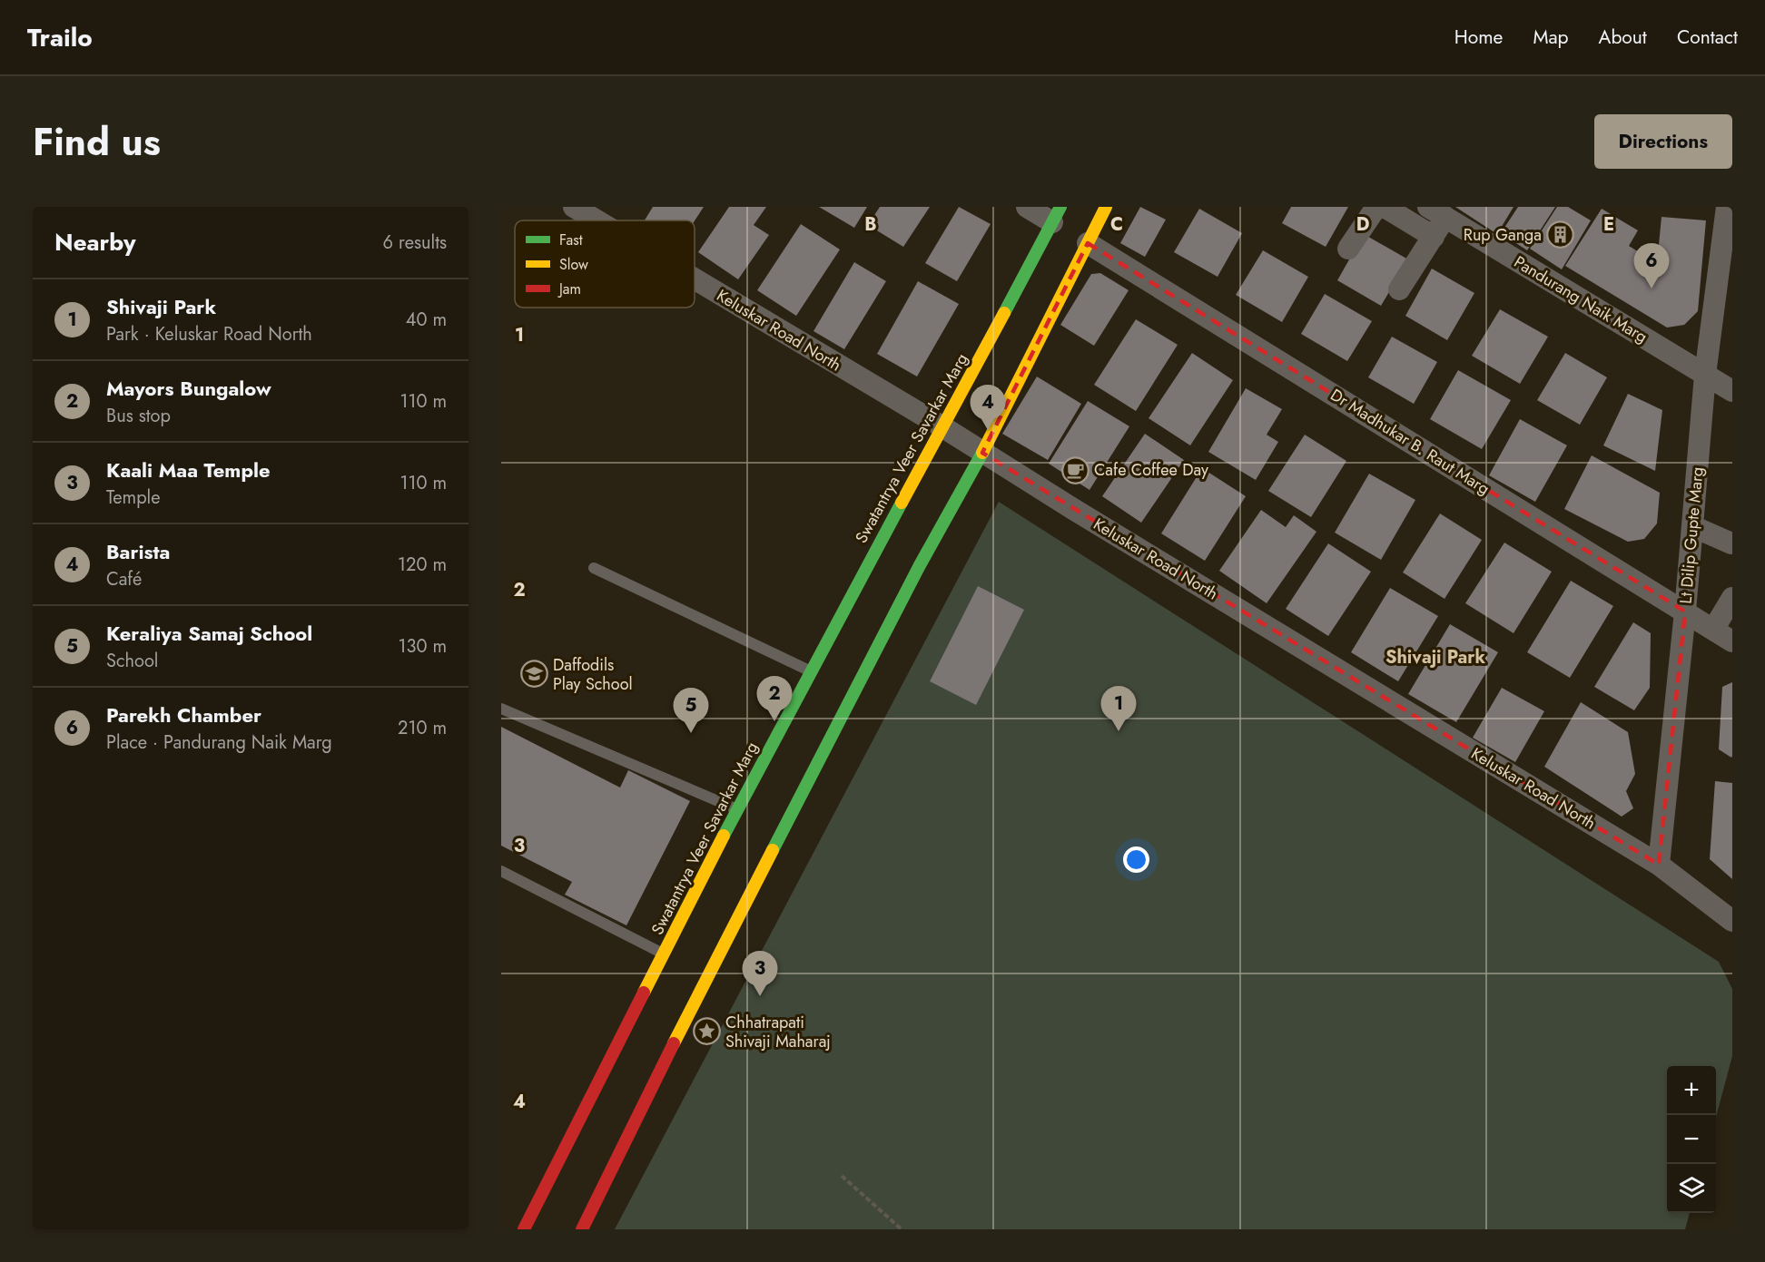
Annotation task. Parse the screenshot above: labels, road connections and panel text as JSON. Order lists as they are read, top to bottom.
{
  "streets": {
    "main road": ["Swatantrya Veer Savarkar Marg"],
    "street": [
      "Pandurang Naik Marg",
      "Keluskar Road North",
      "Dr Madhukar B. Raut Marg",
      "Lt Dilip Gupte Marg"
    ]
  },
  "crossings": [
    ["Pandurang Naik Marg", "Lt Dilip Gupte Marg"],
    ["Keluskar Road North", "Swatantrya Veer Savarkar Marg"],
    ["Keluskar Road North", "Lt Dilip Gupte Marg"],
    ["Dr Madhukar B. Raut Marg", "Lt Dilip Gupte Marg"]
  ],
  "districts": ["Shivaji Park"],
  "places": {
    "building": ["Rup Ganga"],
    "cafe": ["Cafe Coffee Day"],
    "school or university": ["Daffodils Play School"],
    "place": ["Chhatrapati Shivaji Maharaj"]
  },
  "legend": ["Fast", "Slow", "Jam"],
  "page": {
    "header": "Trailo",
    "nav": [
      "Home",
      "Map",
      "About",
      "Contact"
    ],
    "title": "Find us",
    "buttons": "Directions",
    "heading": ["Nearby", "6 results"],
    "pins": [
      "6",
      "4",
      "2",
      "1",
      "5",
      "3"
    ],
    "list": [
      {
        "mark": "1",
        "name": "Shivaji Park",
        "note": "Park · Keluskar Road North",
        "value": "40 m"
      },
      {
        "mark": "2",
        "name": "Mayors Bungalow",
        "note": "Bus stop",
        "value": "110 m"
      },
      {
        "mark": "3",
        "name": "Kaali Maa Temple",
        "note": "Temple",
        "value": "110 m"
      },
      {
        "mark": "4",
        "name": "Barista",
        "note": "Café",
        "value": "120 m"
      },
      {
        "mark": "5",
        "name": "Keraliya Samaj School",
        "note": "School",
        "value": "130 m"
      },
      {
        "mark": "6",
        "name": "Parekh Chamber",
        "note": "Place · Pandurang Naik Marg",
        "value": "210 m"
      }
    ],
    "map_buttons": ["+", "−"]
  },
  "grid": {
    "columns": [
      "B",
      "C",
      "D",
      "E"
    ],
    "rows": [
      "1",
      "2",
      "3",
      "4"
    ]
  }
}
